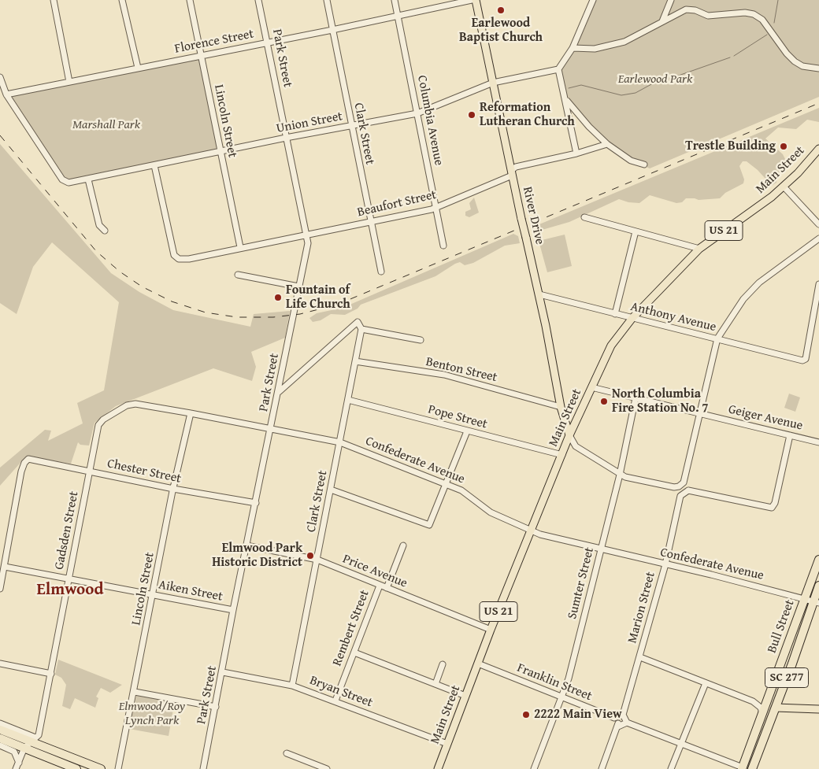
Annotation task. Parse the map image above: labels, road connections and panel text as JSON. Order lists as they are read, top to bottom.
{
  "streets": {
    "highway": ["Bull Street", "SC 277"],
    "main road": ["Main Street", "River Drive", "US 21"],
    "street": [
      "Florence Street",
      "Park Street",
      "Columbia Avenue",
      "Lincoln Street",
      "Union Street",
      "Clark Street",
      "Beaufort Street",
      "Anthony Avenue",
      "Benton Street",
      "Pope Street",
      "Geiger Avenue",
      "Confederate Avenue",
      "Chester Street",
      "Gadsden Street",
      "Price Avenue",
      "Sumter Street",
      "Aiken Street",
      "Marion Street",
      "Rembert Street",
      "Franklin Street",
      "Bryan Street"
    ]
  },
  "crossings": [
    ["Florence Street", "Park Street"],
    ["Florence Street", "Columbia Avenue"],
    ["Florence Street", "Lincoln Street"],
    ["Florence Street", "Union Street"],
    ["Florence Street", "Clark Street"],
    ["Park Street", "Union Street"],
    ["Park Street", "Beaufort Street"],
    ["Park Street", "Confederate Avenue"],
    ["Park Street", "Chester Street"],
    ["Park Street", "Price Avenue"],
    ["Park Street", "Aiken Street"],
    ["Park Street", "Bryan Street"],
    ["Columbia Avenue", "Union Street"],
    ["Columbia Avenue", "Beaufort Street"],
    ["Lincoln Street", "Union Street"],
    ["Lincoln Street", "Beaufort Street"],
    ["Lincoln Street", "Confederate Avenue"],
    ["Lincoln Street", "Chester Street"],
    ["Lincoln Street", "Aiken Street"],
    ["Union Street", "Clark Street"],
    ["Union Street", "Beaufort Street"],
    ["Union Street", "River Drive"],
    ["Clark Street", "Beaufort Street"],
    ["Clark Street", "Benton Street"],
    ["Clark Street", "Pope Street"],
    ["Clark Street", "Confederate Avenue"],
    ["Clark Street", "Price Avenue"],
    ["Clark Street", "Bryan Street"],
    ["Main Street", "River Drive"],
    ["Main Street", "Anthony Avenue"],
    ["Main Street", "Pope Street"],
    ["Main Street", "Geiger Avenue"],
    ["Main Street", "Confederate Avenue"],
    ["Main Street", "Price Avenue"],
    ["Main Street", "Franklin Street"],
    ["Main Street", "Bryan Street"],
    ["Beaufort Street", "River Drive"],
    ["River Drive", "Anthony Avenue"],
    ["River Drive", "Benton Street"],
    ["Geiger Avenue", "Sumter Street"],
    ["Confederate Avenue", "Gadsden Street"],
    ["Confederate Avenue", "Sumter Street"],
    ["Confederate Avenue", "Marion Street"],
    ["Confederate Avenue", "Bull Street"],
    ["Chester Street", "Gadsden Street"],
    ["Chester Street", "Aiken Street"],
    ["Gadsden Street", "Aiken Street"],
    ["Price Avenue", "Rembert Street"],
    ["Sumter Street", "Franklin Street"],
    ["Rembert Street", "Bryan Street"]
  ],
  "districts": ["Elmwood"],
  "parks": ["Earlewood Park", "Marshall Park", "Elmwood/Roy Lynch Park"],
  "places": [
    "Earlewood Baptist Church",
    "Reformation Lutheran Church",
    "Trestle Building",
    "Fountain of Life Church",
    "North Columbia Fire Station No. 7",
    "Elmwood Park Historic District",
    "2222 Main View"
  ]
}
